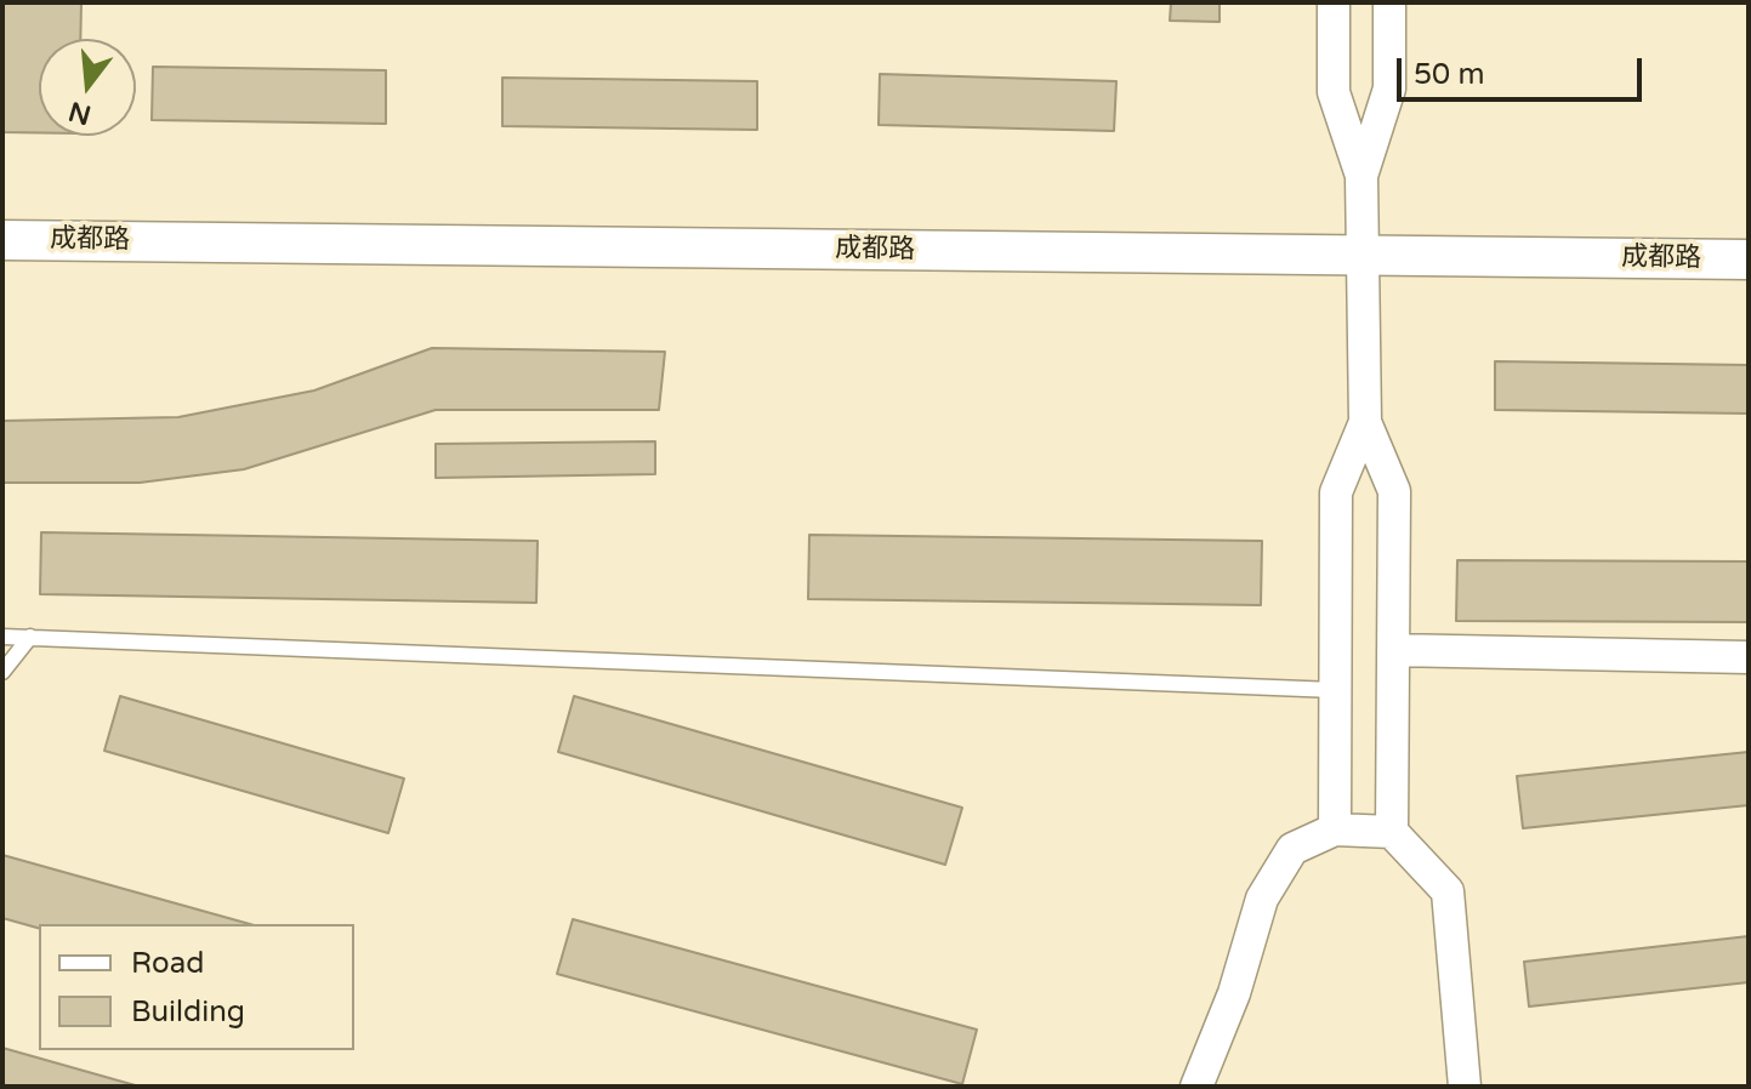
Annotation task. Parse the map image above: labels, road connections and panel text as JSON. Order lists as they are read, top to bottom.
{
  "streets": {
    "street": ["成都路"]
  },
  "legend": ["Road", "Building"],
  "scale_bar": "50 m",
  "north": "bottom"
}
